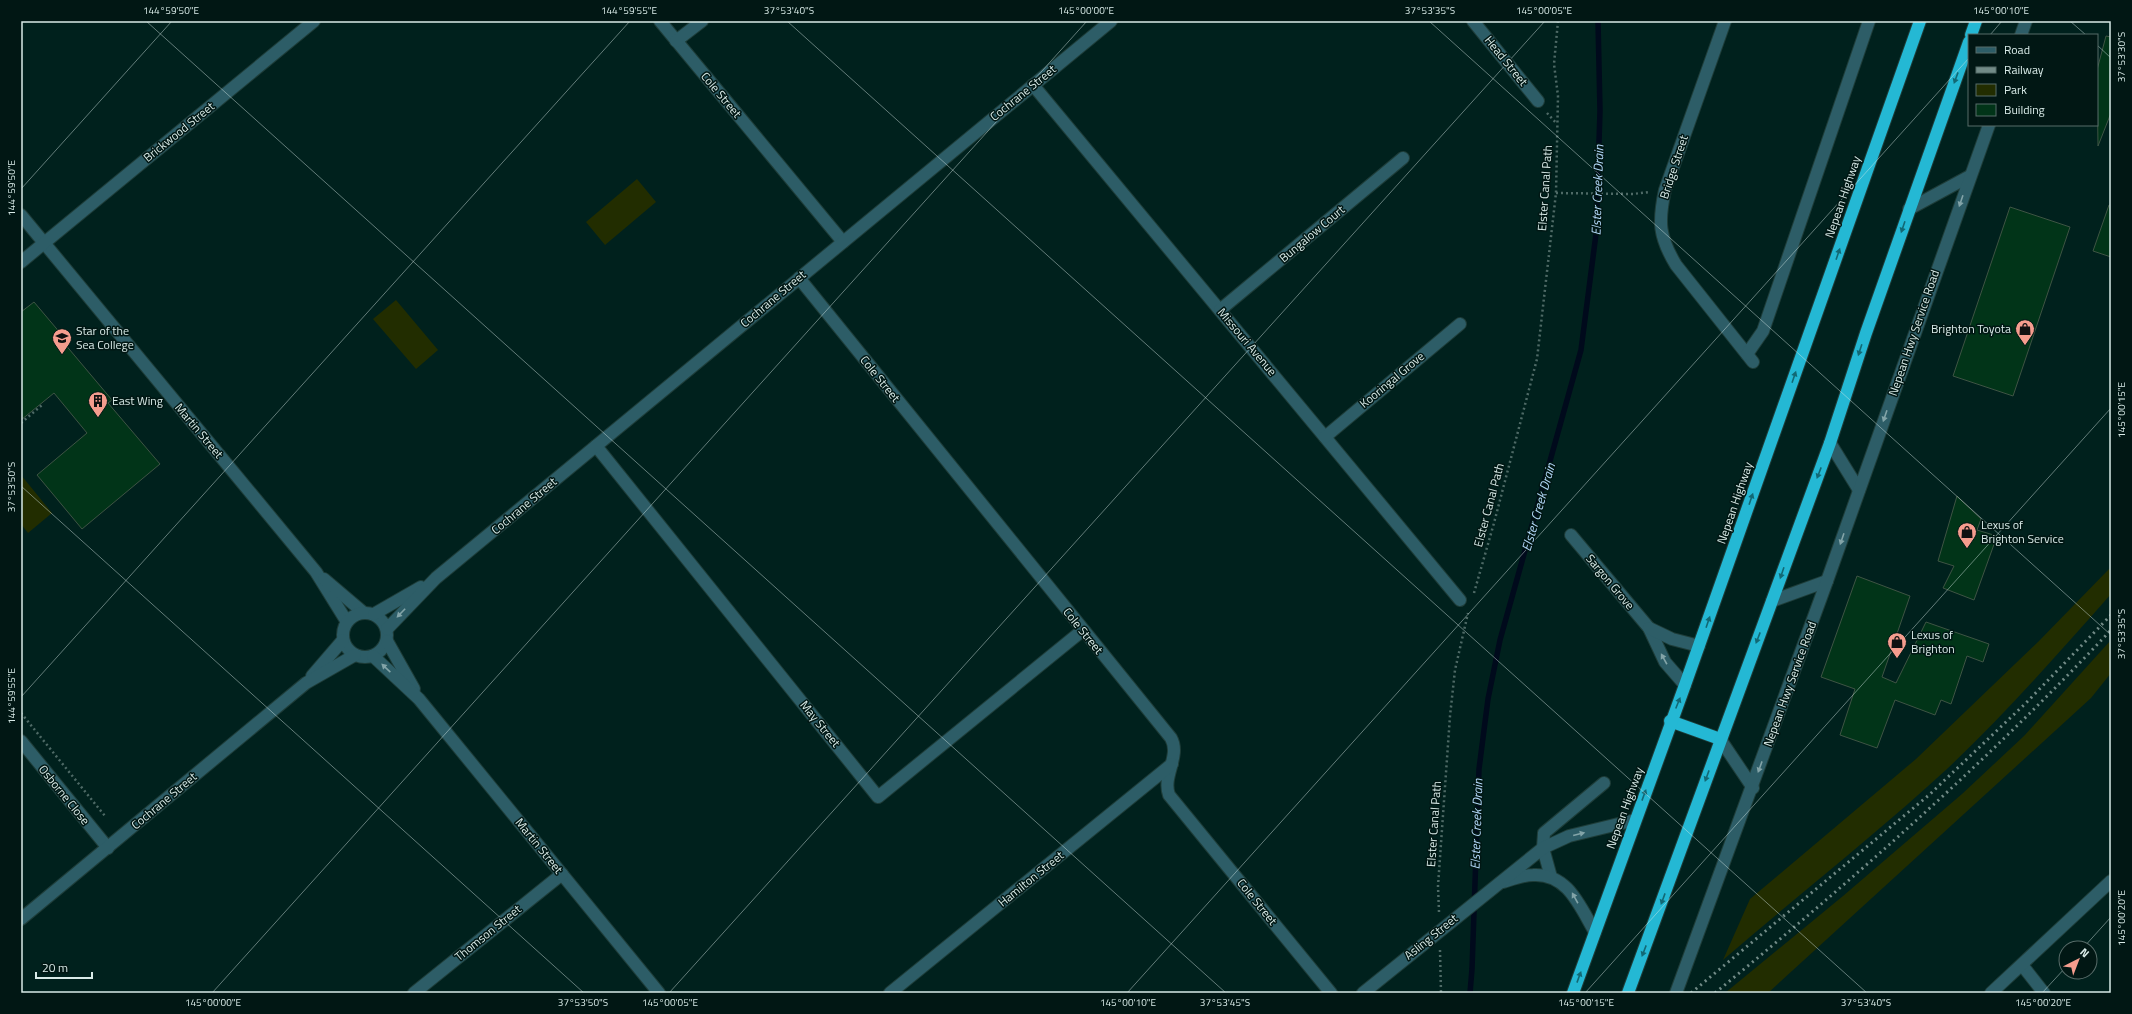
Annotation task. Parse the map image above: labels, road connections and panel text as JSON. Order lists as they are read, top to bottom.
{
  "streets": {
    "highway": ["Nepean Highway"],
    "street": [
      "Head Street",
      "Cochrane Street",
      "Cole Street",
      "Brickwood Street",
      "Bridge Street",
      "Bungalow Court",
      "Nepean Hwy Service Road",
      "Missouri Avenue",
      "Kooringal Grove",
      "Martin Street",
      "Sargon Grove",
      "May Street",
      "Osborne Close",
      "Hamilton Street",
      "Thomson Street",
      "Asling Street"
    ],
    "path": ["Elster Canal Path"]
  },
  "crossings": [
    ["Cochrane Street", "Cole Street"],
    ["Cochrane Street", "Missouri Avenue"],
    ["Cochrane Street", "Martin Street"],
    ["Cochrane Street", "May Street"],
    ["Cochrane Street", "Osborne Close"],
    ["Cole Street", "May Street"],
    ["Cole Street", "Hamilton Street"],
    ["Brickwood Street", "Martin Street"],
    ["Elster Canal Path", "Missouri Avenue"],
    ["Elster Canal Path", "Asling Street"],
    ["Nepean Highway", "Sargon Grove"],
    ["Nepean Highway", "Asling Street"],
    ["Bungalow Court", "Missouri Avenue"],
    ["Missouri Avenue", "Kooringal Grove"],
    ["Martin Street", "Thomson Street"]
  ],
  "one_way": ["Nepean Hwy Service Road"],
  "water": ["Elster Creek Drain"],
  "places": {
    "shop": ["Brighton Toyota", "Lexus of Brighton Service", "Lexus of Brighton"],
    "school or university": ["Star of the Sea College"],
    "building": ["East Wing"]
  },
  "legend": [
    "Road",
    "Railway",
    "Park",
    "Building"
  ],
  "scale_bar": "20 m",
  "north": "top right",
  "coordinates": [
    "144°59'50\"E",
    "144°59'55\"E",
    "37°53'40\"S",
    "145°00'00\"E",
    "37°53'35\"S",
    "145°00'05\"E",
    "145°00'10\"E",
    "37°53'30\"S",
    "145°00'15\"E",
    "37°53'50\"S",
    "145°00'20\"E",
    "37°53'45\"S"
  ]
}
